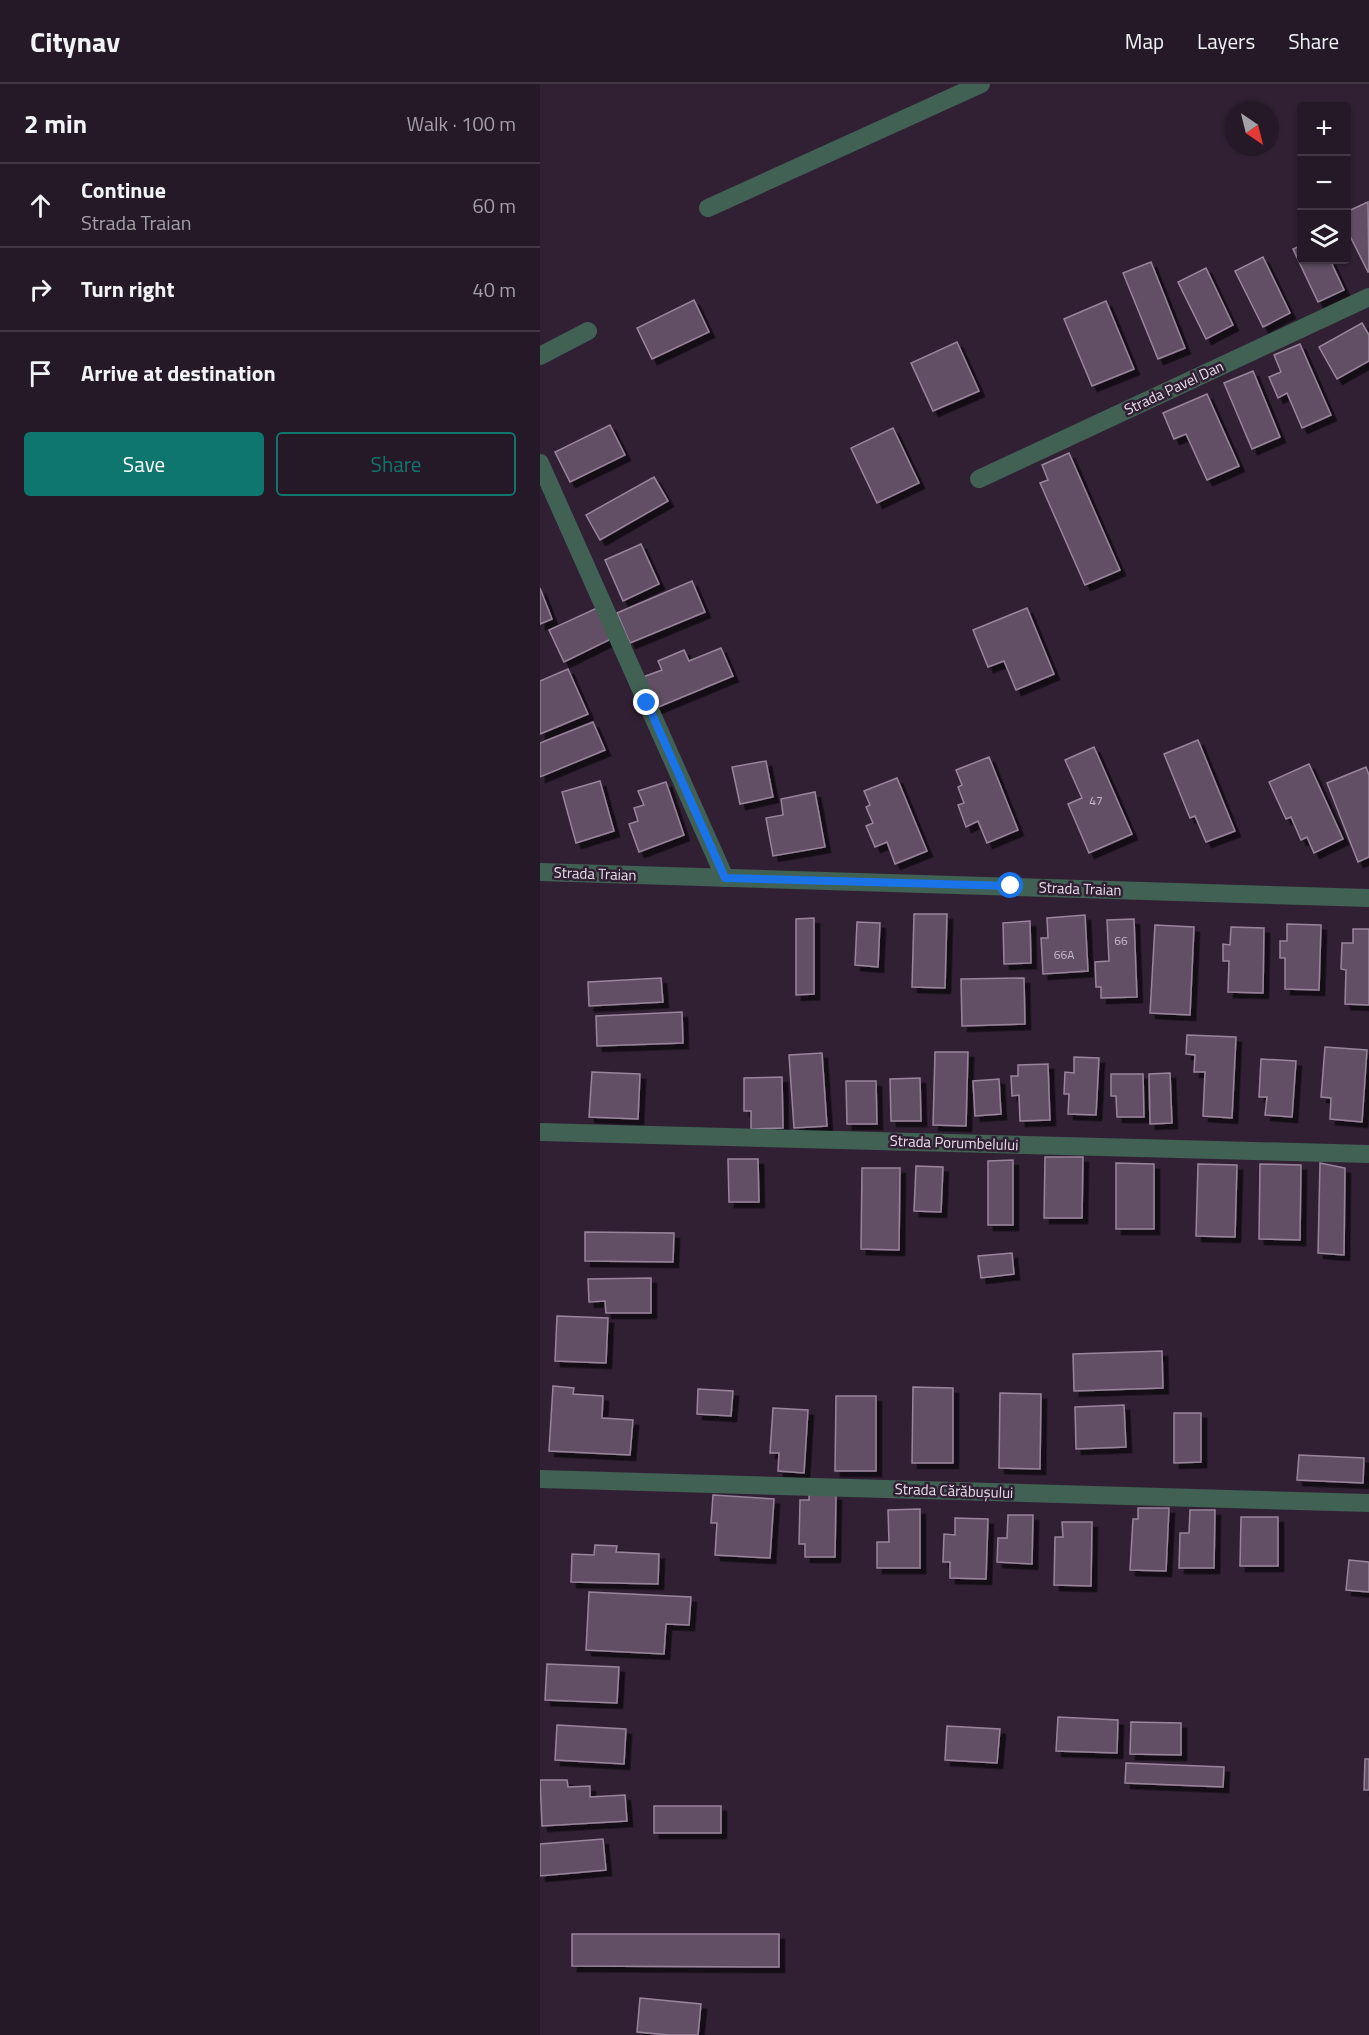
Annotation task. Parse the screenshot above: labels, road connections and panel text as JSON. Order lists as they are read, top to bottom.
{
  "streets": {
    "street": [
      "Strada Pavel Dan",
      "Strada Traian",
      "Strada Porumbelului",
      "Strada Cărăbușului"
    ]
  },
  "house_numbers": ["47", "66", "66A"],
  "north": "bottom right",
  "page": {
    "header": "Citynav",
    "nav": ["Map", "Layers", "Share"],
    "heading": ["2 min", "Walk · 100 m"],
    "map_buttons": ["+", "−"],
    "list": [
      ["Continue", "Strada Traian", "60 m"],
      ["Turn right", "40 m"],
      "Arrive at destination"
    ],
    "buttons": ["Save", "Share"]
  }
}
